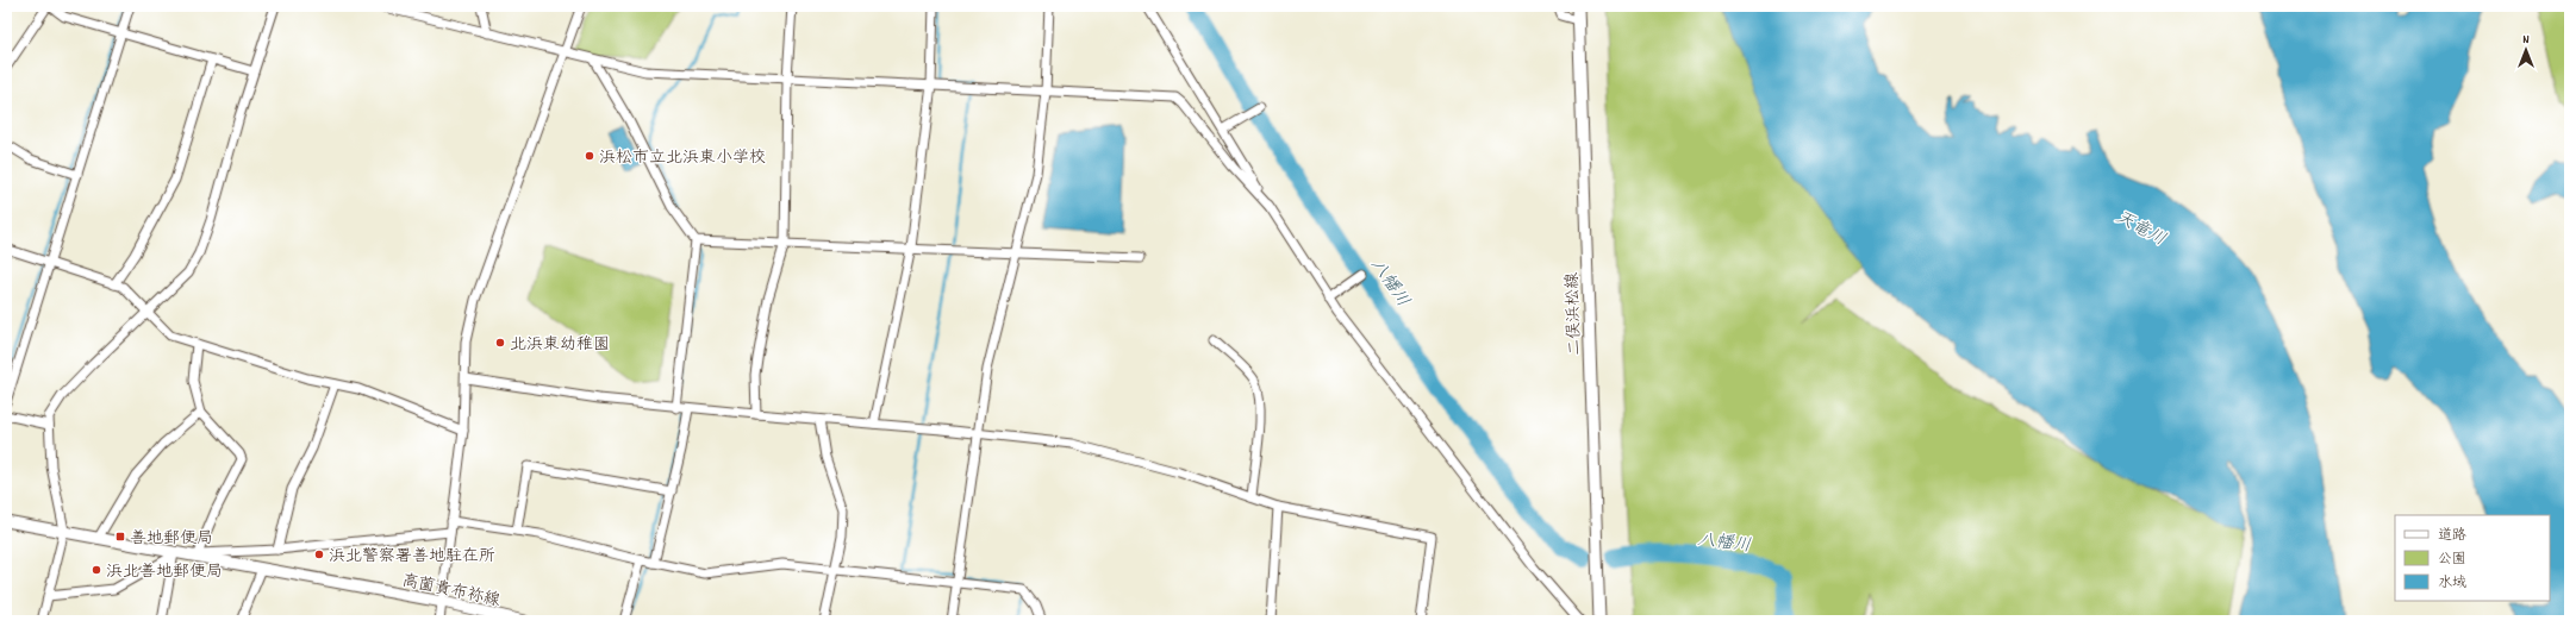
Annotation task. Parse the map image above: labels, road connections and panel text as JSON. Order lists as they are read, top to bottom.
{
  "streets": {
    "main road": ["二俣浜松線", "高薗貴布祢線"]
  },
  "water": ["天竜川", "八幡川"],
  "places": {
    "other": [
      "浜松市立北浜東小学校",
      "北浜東幼稚園",
      "浜北警察署善地駐在所",
      "浜北善地郵便局"
    ],
    "transit": ["善地郵便局"]
  },
  "legend": ["道路", "公園", "水域"],
  "north": "top"
}
